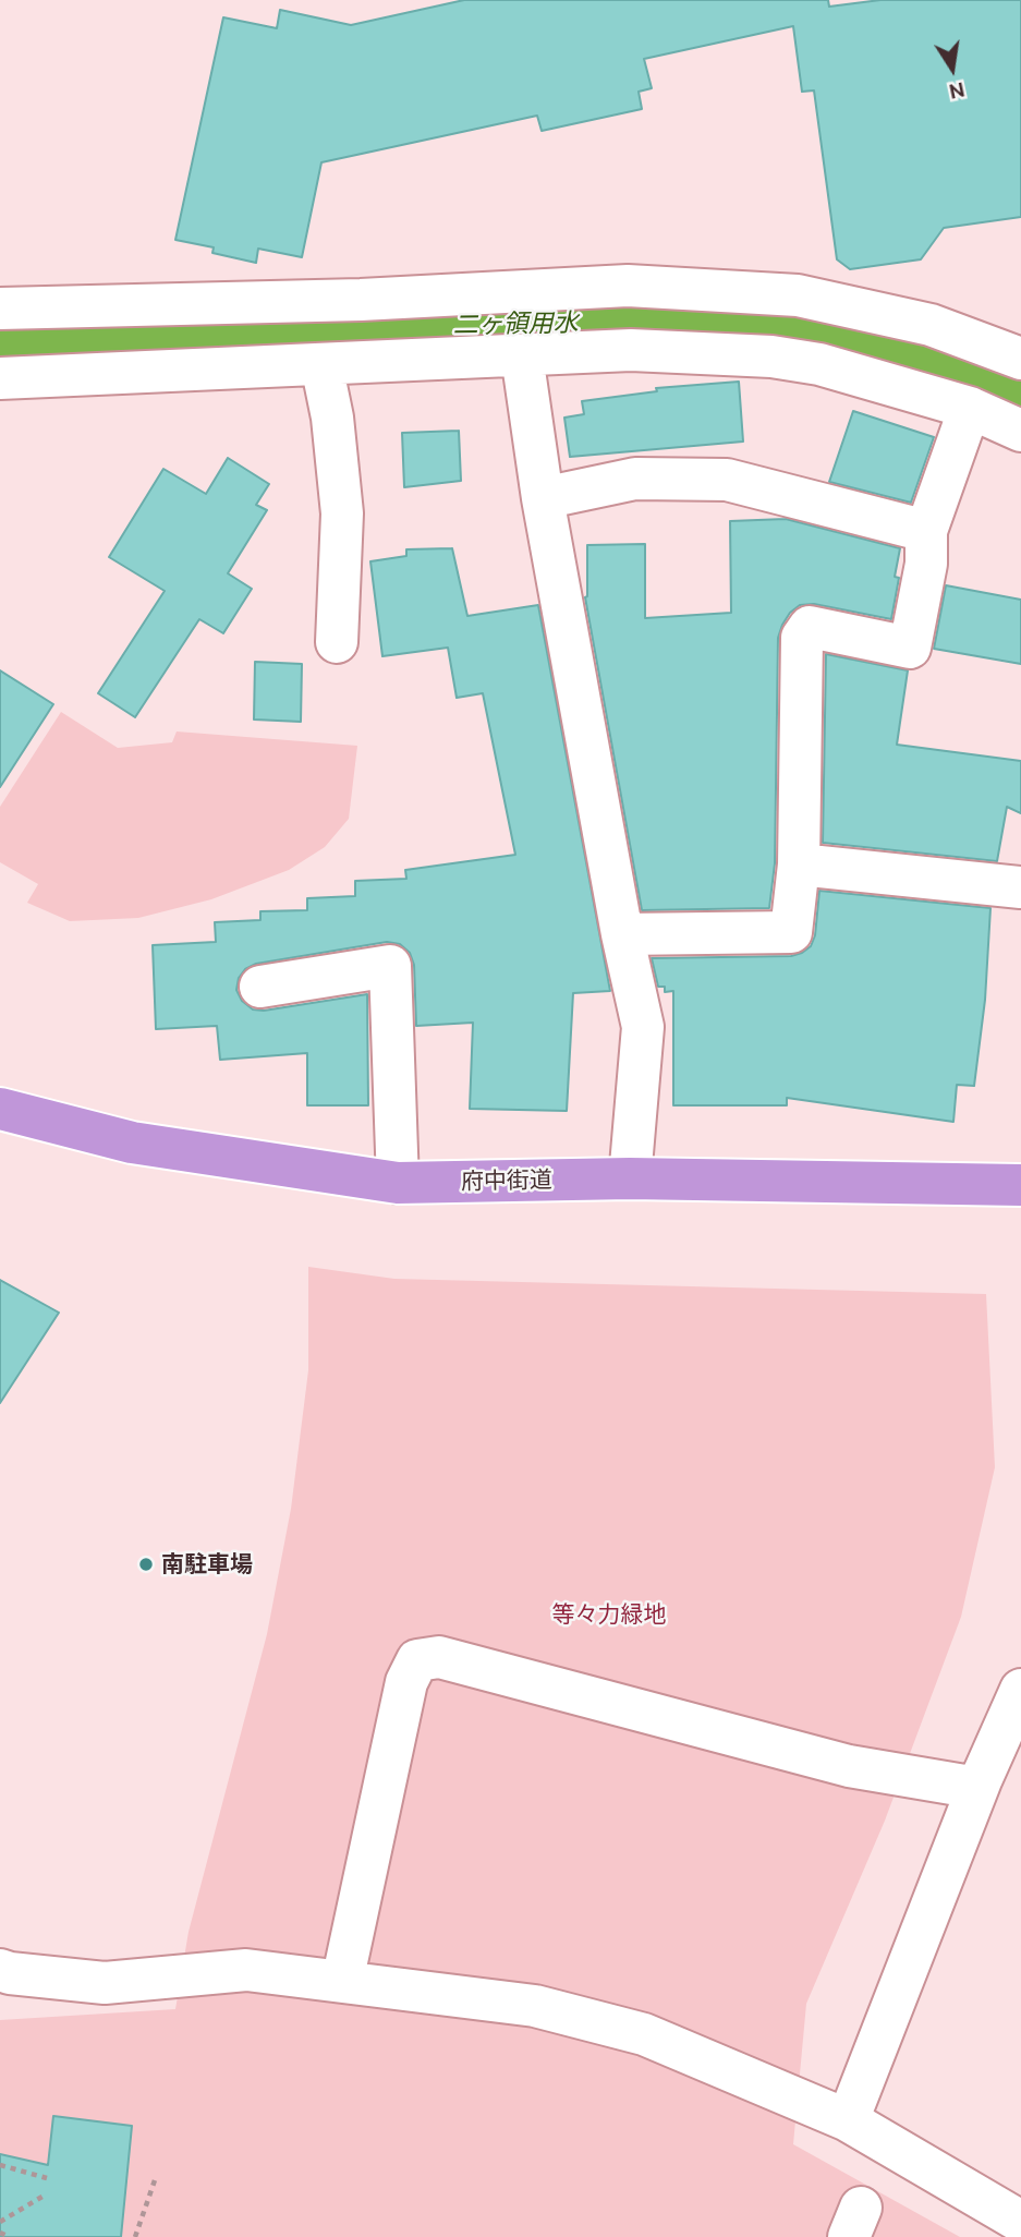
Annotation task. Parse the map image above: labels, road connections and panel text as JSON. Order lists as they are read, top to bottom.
{
  "streets": {
    "highway": ["府中街道"]
  },
  "water": ["二ヶ領用水"],
  "parks": ["等々力緑地"],
  "places": ["南駐車場"],
  "north": "bottom"
}
